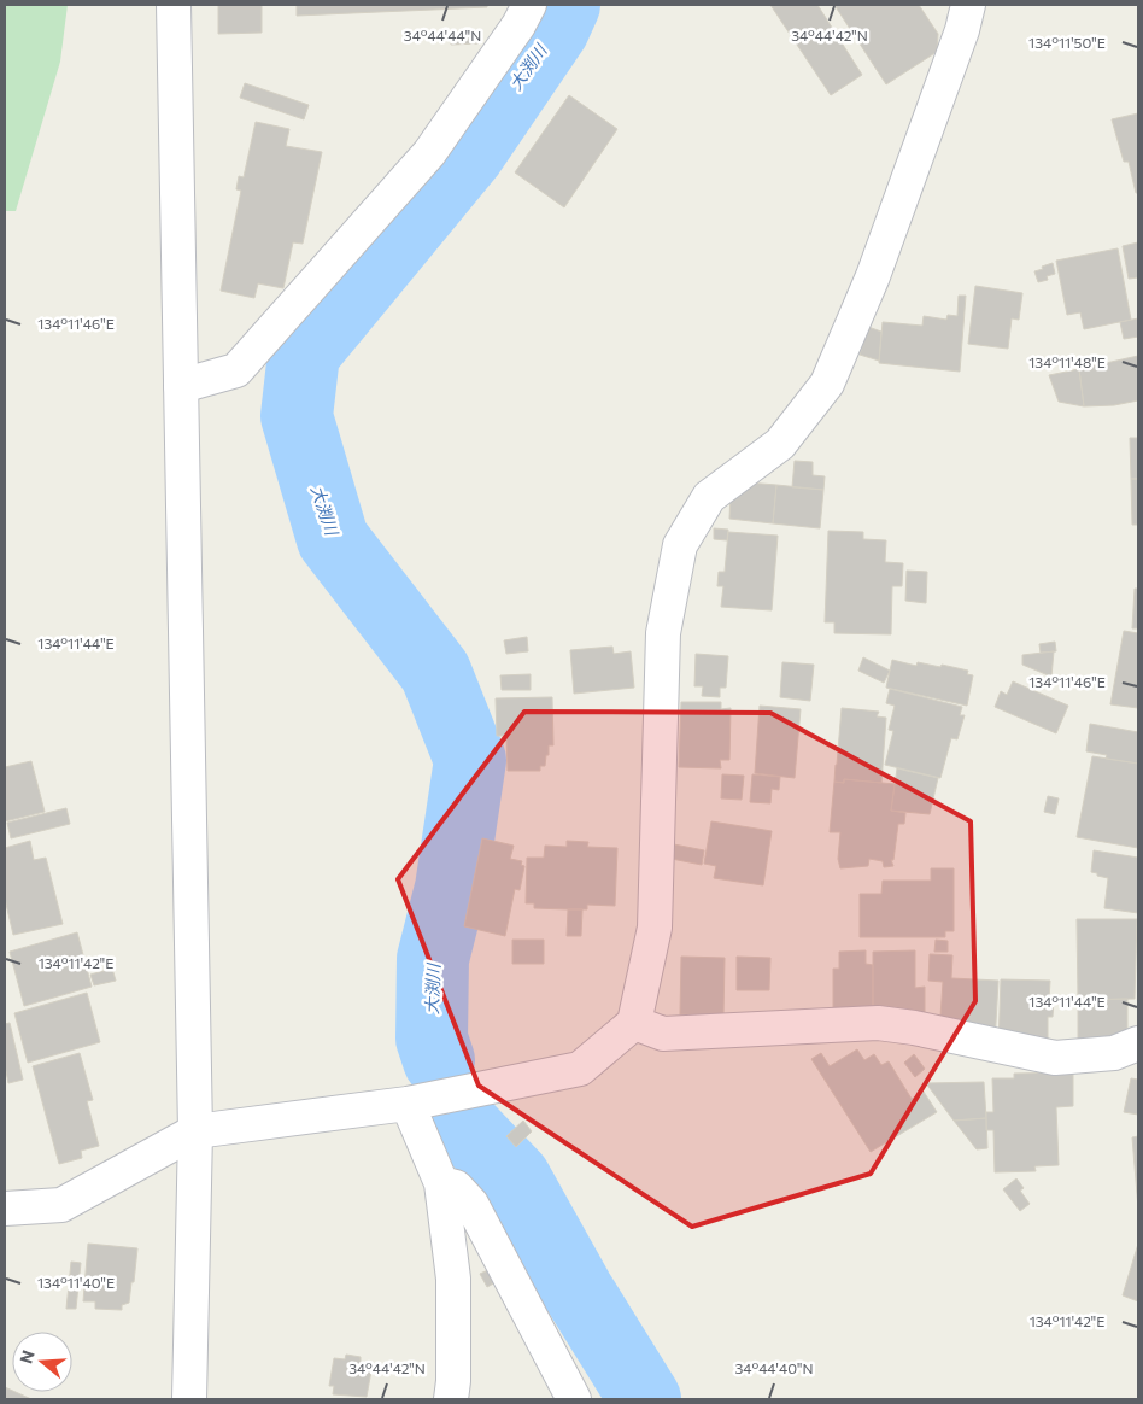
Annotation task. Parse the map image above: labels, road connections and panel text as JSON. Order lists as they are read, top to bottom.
{
  "water": ["大渕川"],
  "north": "left",
  "coordinates": [
    "34°44'44\"N",
    "34°44'42\"N",
    "134°11'50\"E",
    "134°11'46\"E",
    "134°11'48\"E",
    "134°11'44\"E",
    "134°11'42\"E",
    "134°11'40\"E",
    "34°44'40\"N"
  ]
}
